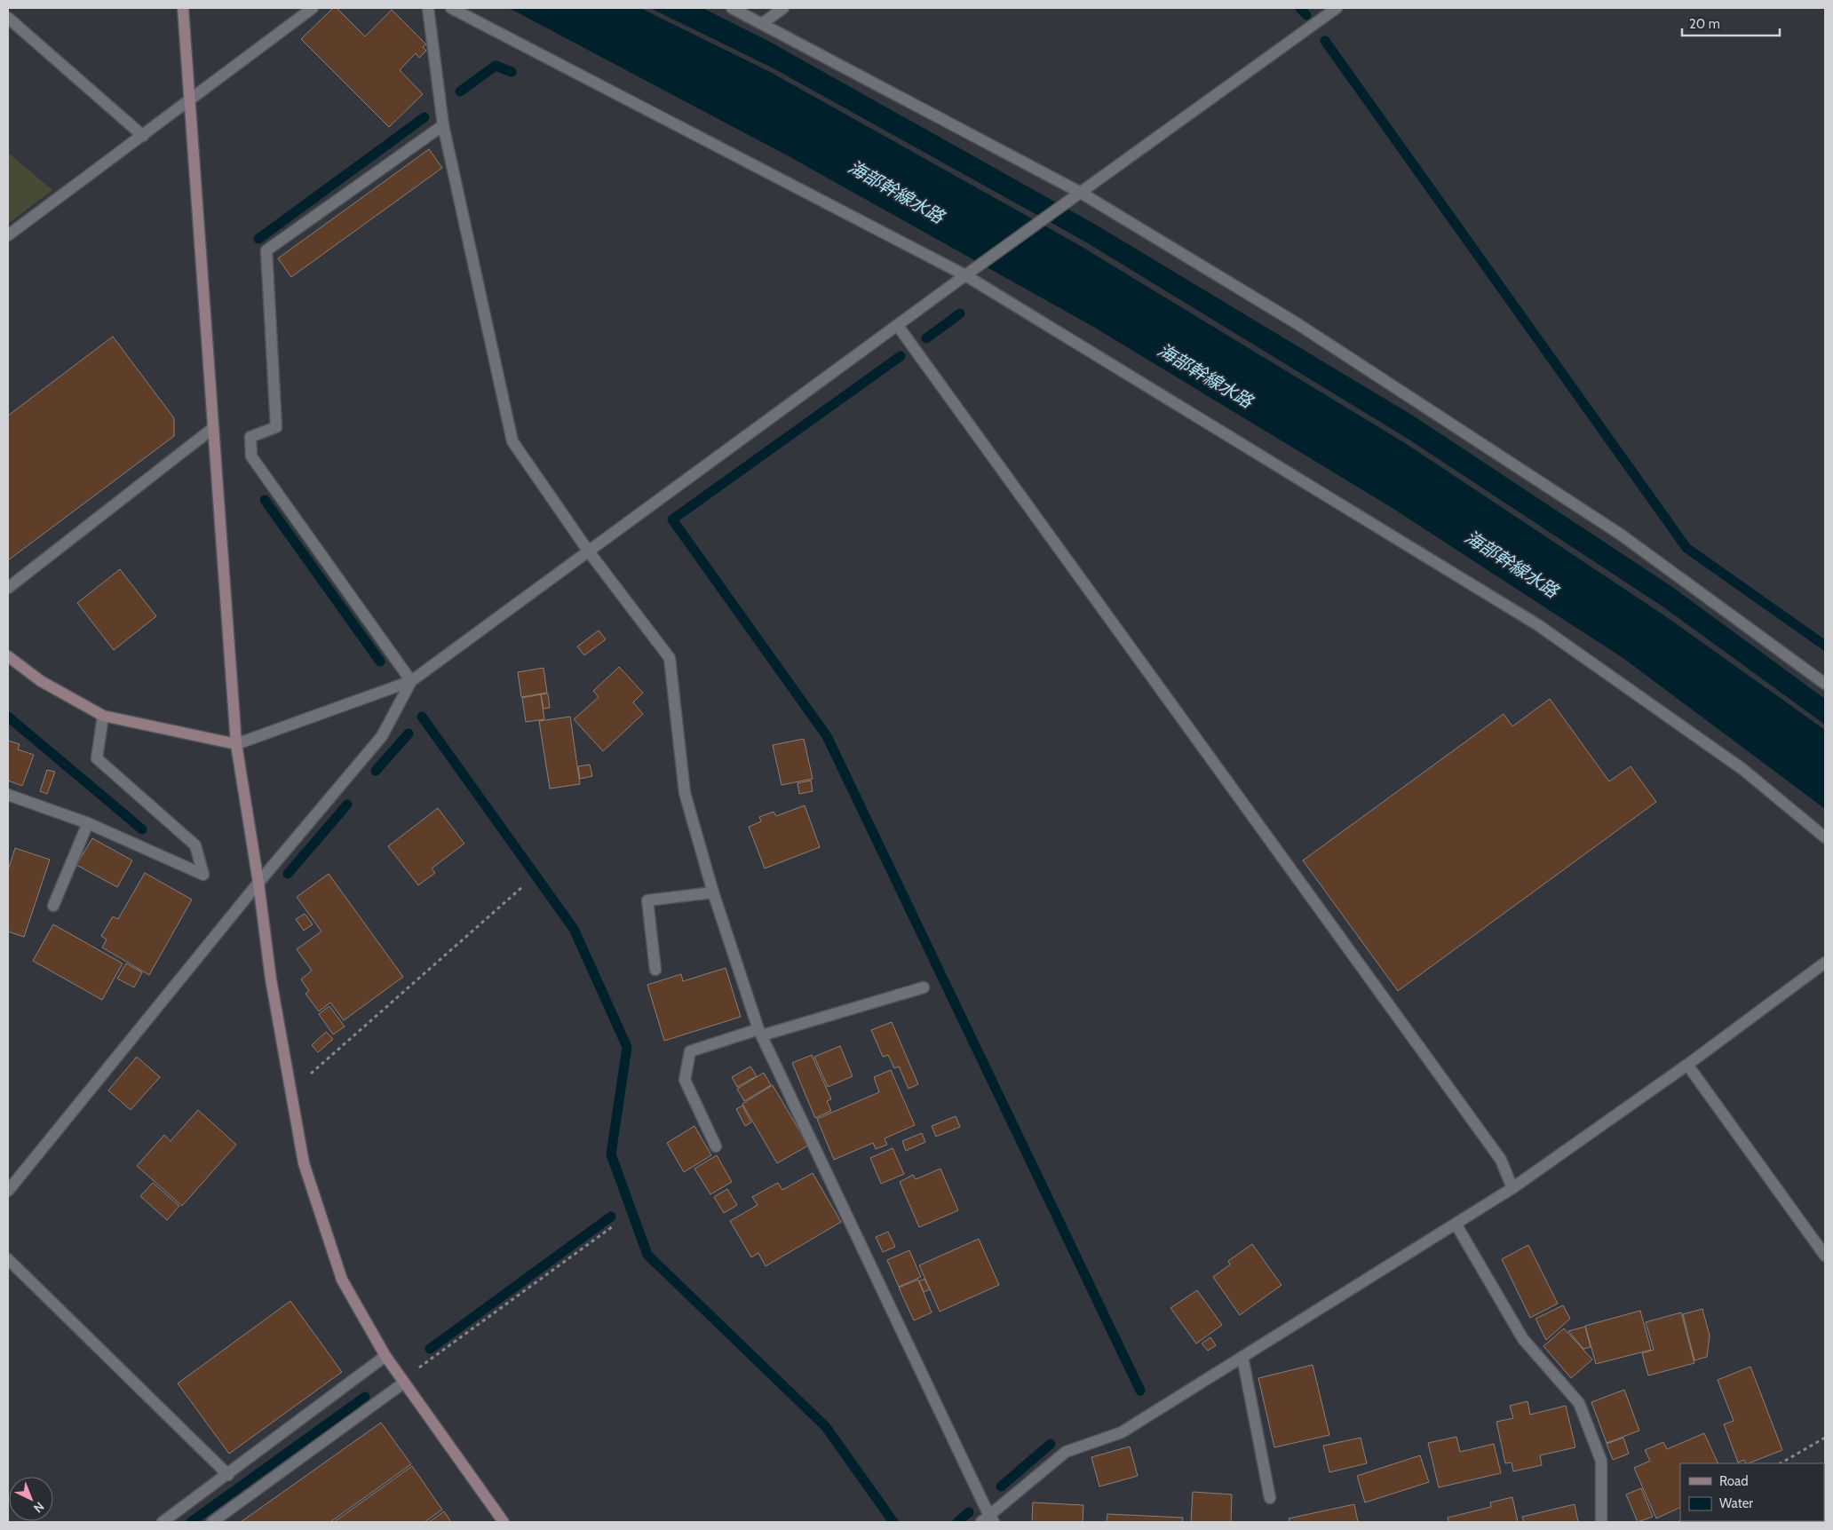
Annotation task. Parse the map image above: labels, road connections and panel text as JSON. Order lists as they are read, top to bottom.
{
  "water": ["海部幹線水路"],
  "legend": ["Road", "Water"],
  "scale_bar": "20 m",
  "north": "bottom right"
}
